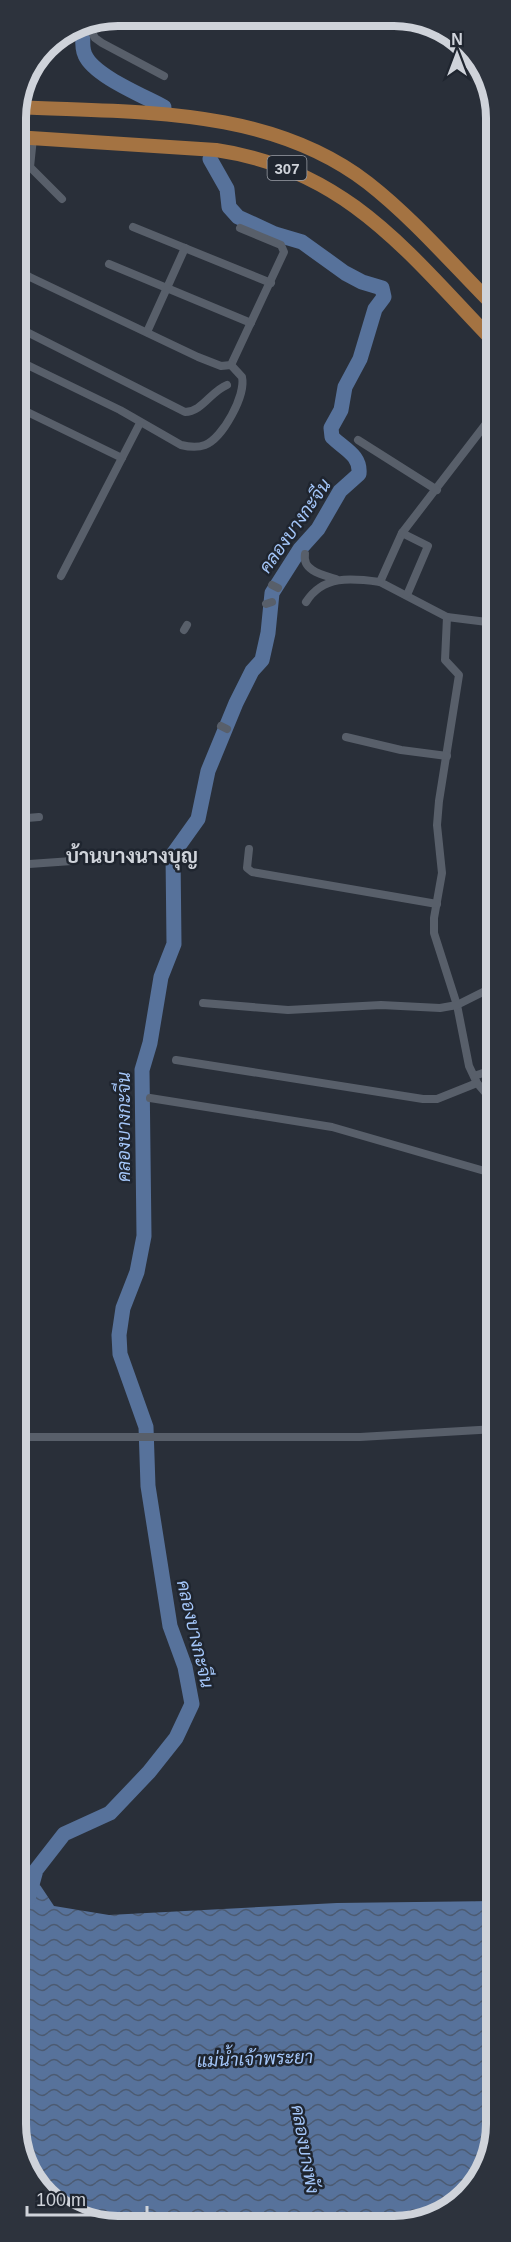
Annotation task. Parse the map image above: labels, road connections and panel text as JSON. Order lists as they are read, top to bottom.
{
  "streets": {
    "main road": ["307"]
  },
  "districts": ["บ้านบางนางบุญ"],
  "water": ["คลองบางกะจีน", "แม่น้ำเจ้าพระยา", "คลองบางพัง"],
  "scale_bar": "100 m",
  "north": "top"
}
